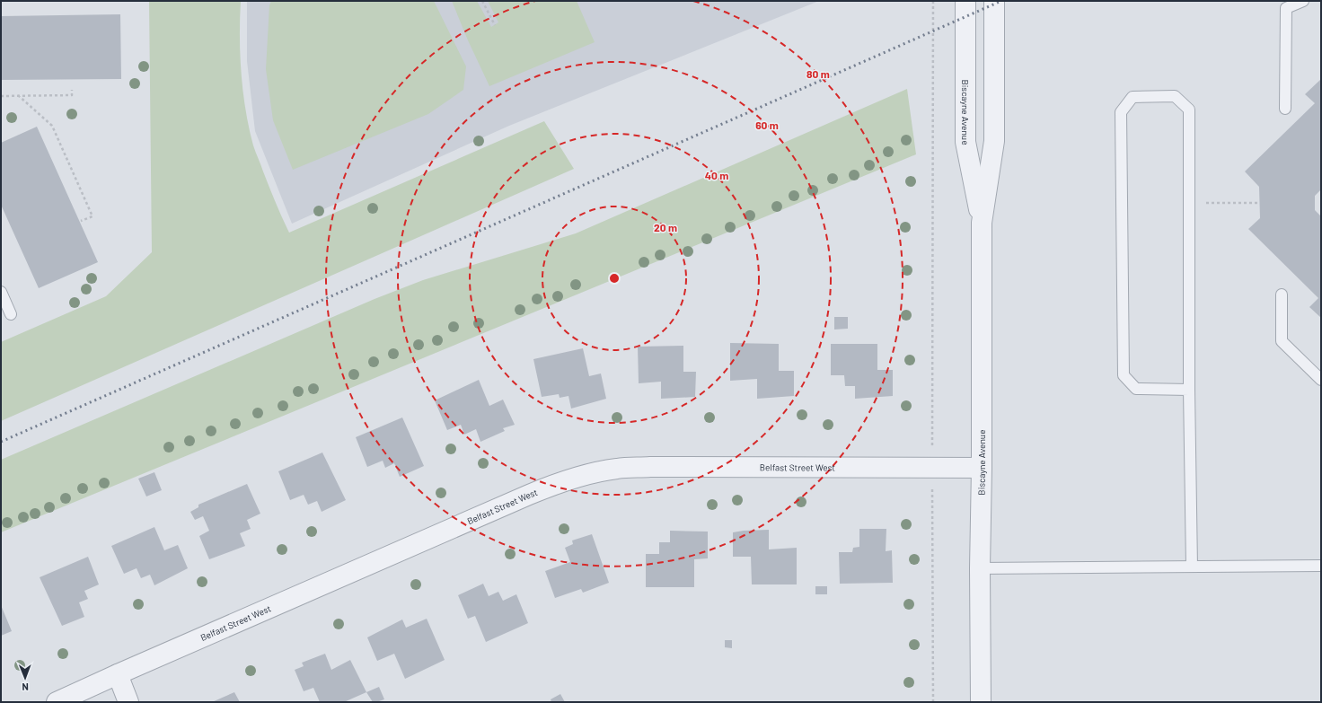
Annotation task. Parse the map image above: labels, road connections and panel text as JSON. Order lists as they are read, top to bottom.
{
  "streets": {
    "street": ["Biscayne Avenue", "Belfast Street West"]
  },
  "crossings": [
    ["Biscayne Avenue", "Belfast Street West"]
  ],
  "north": "bottom",
  "rings": [
    "80 m",
    "60 m",
    "40 m",
    "20 m"
  ]
}
